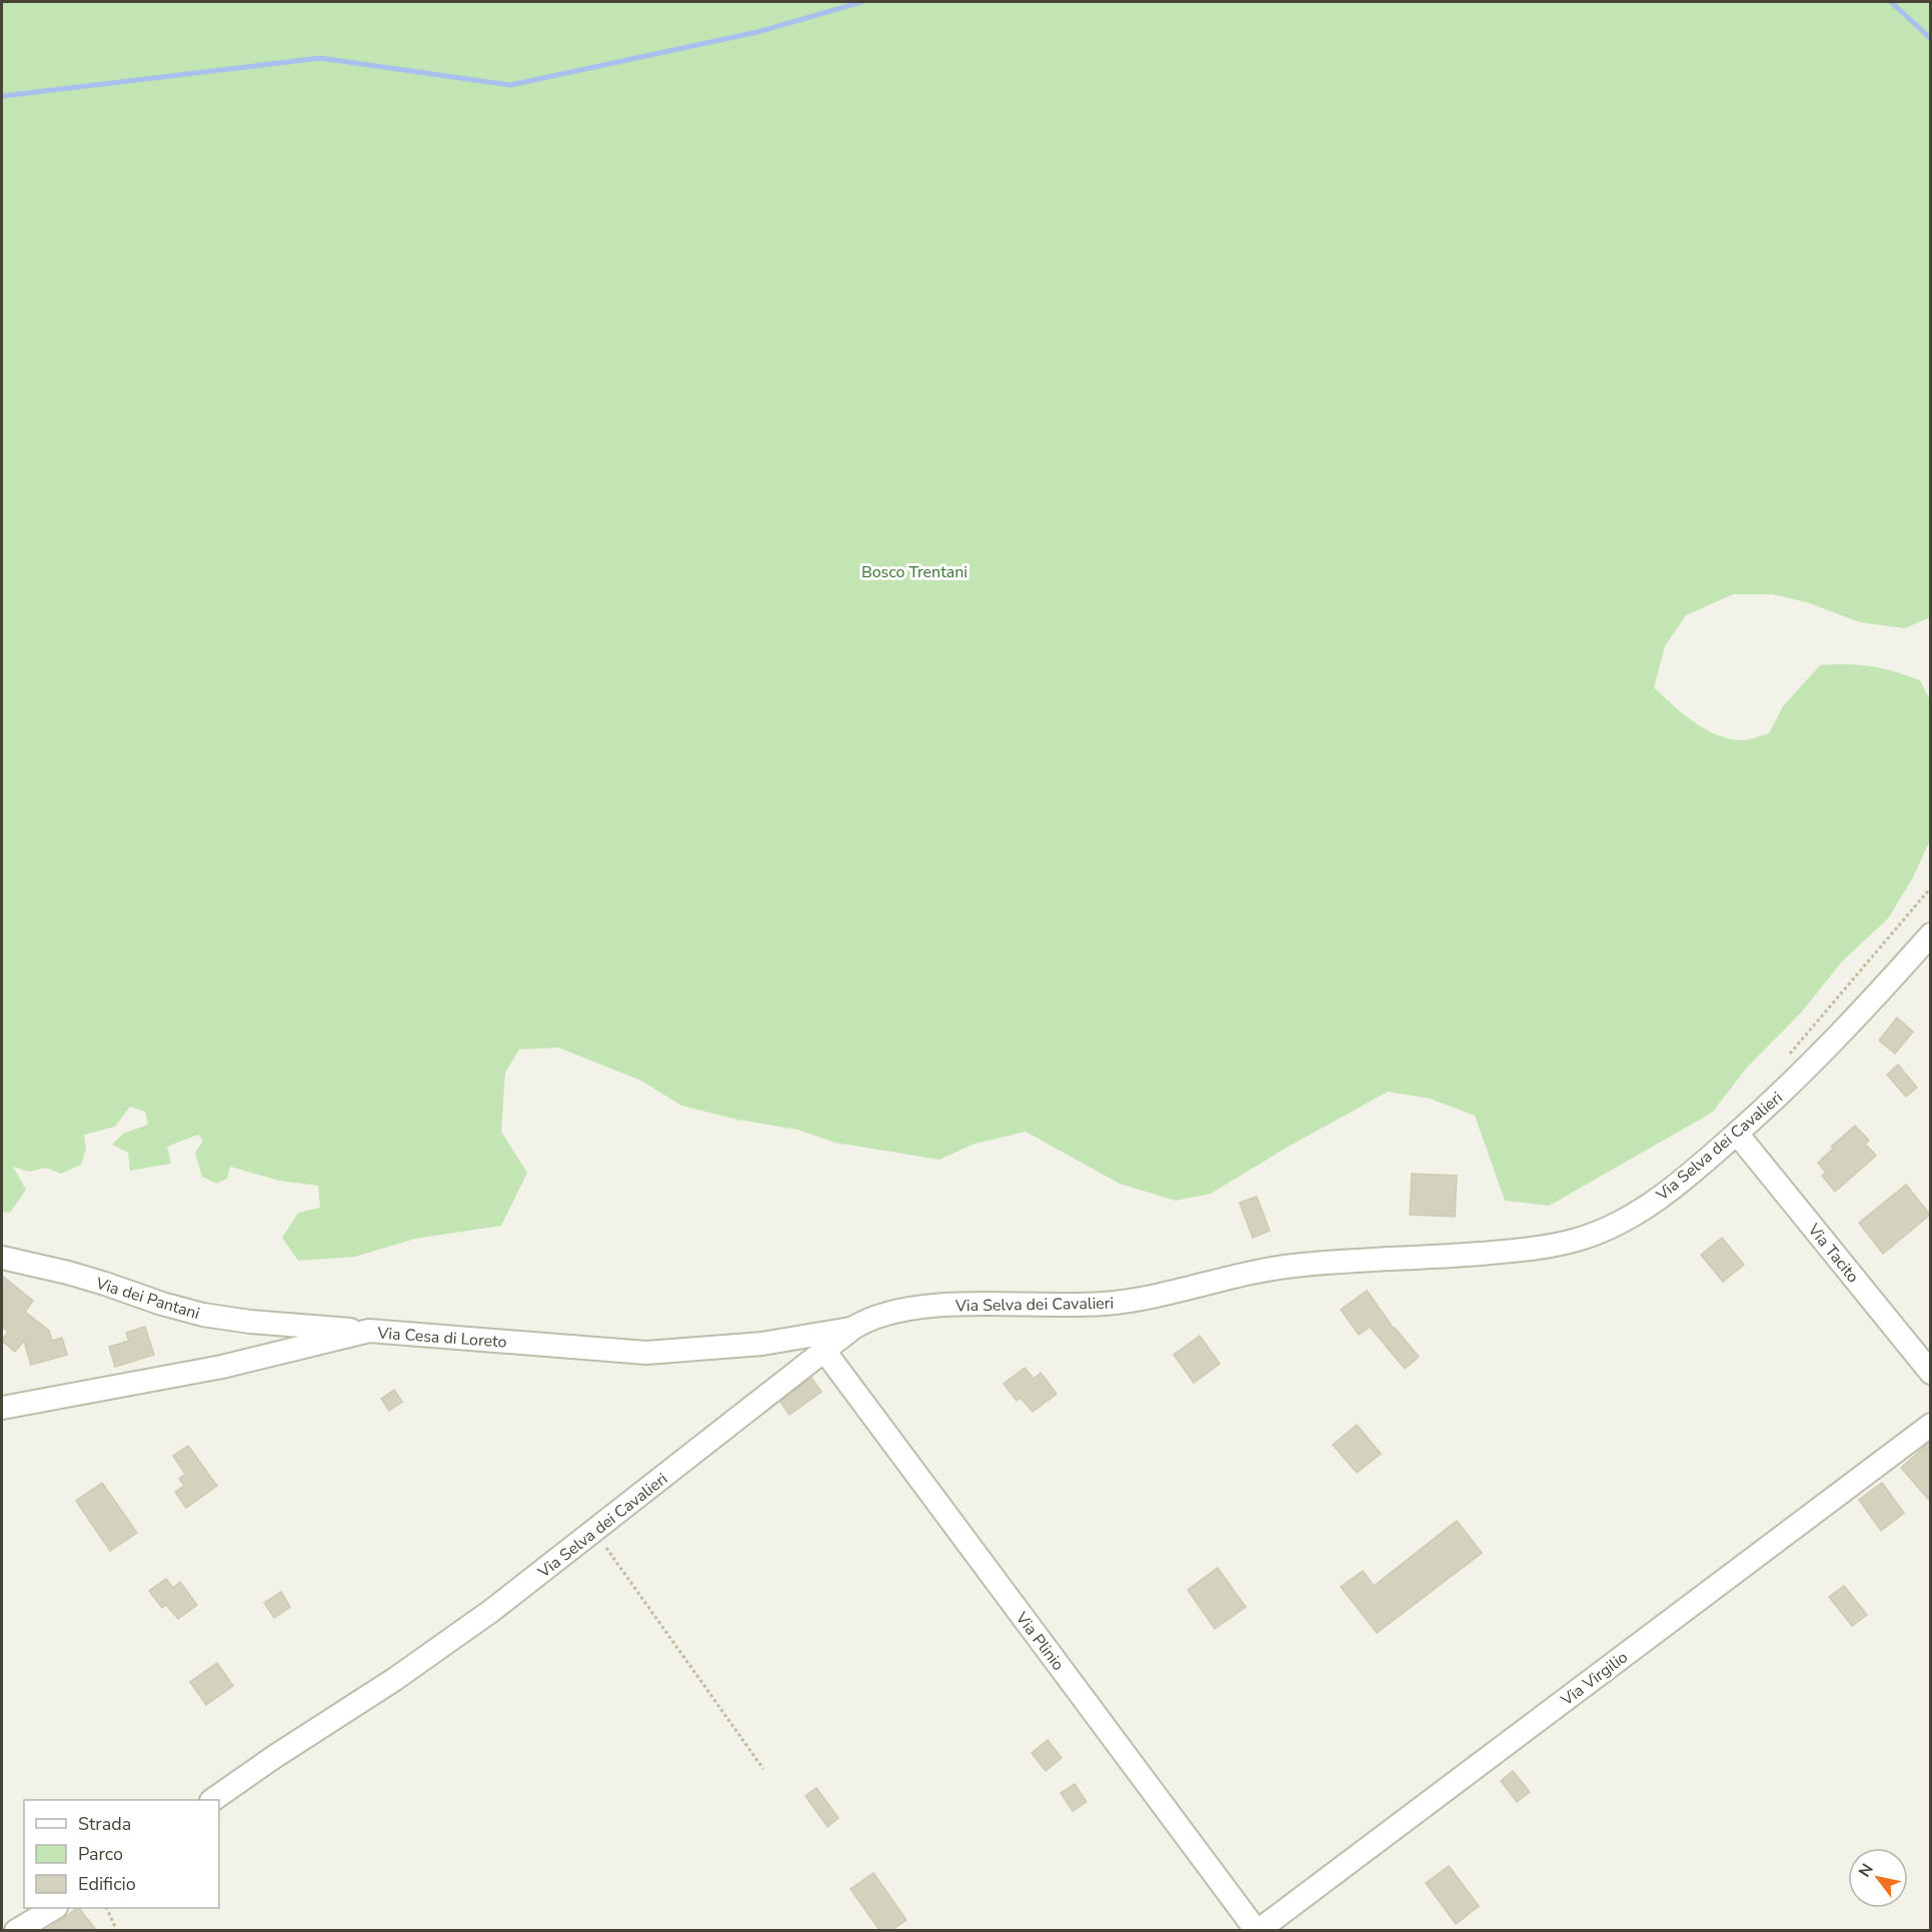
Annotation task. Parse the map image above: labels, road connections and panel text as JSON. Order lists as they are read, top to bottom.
{
  "streets": {
    "street": [
      "Via Selva dei Cavalieri",
      "Via Tacito",
      "Via dei Pantani",
      "Via Cesa di Loreto",
      "Via Plinio",
      "Via Virgilio"
    ]
  },
  "crossings": [
    ["Via Selva dei Cavalieri", "Via Tacito"],
    ["Via Selva dei Cavalieri", "Via Cesa di Loreto"],
    ["Via Selva dei Cavalieri", "Via Plinio"],
    ["Via dei Pantani", "Via Cesa di Loreto"],
    ["Via Plinio", "Via Virgilio"]
  ],
  "parks": ["Bosco Trentani"],
  "legend": ["Strada", "Parco", "Edificio"],
  "north": "top left"
}
